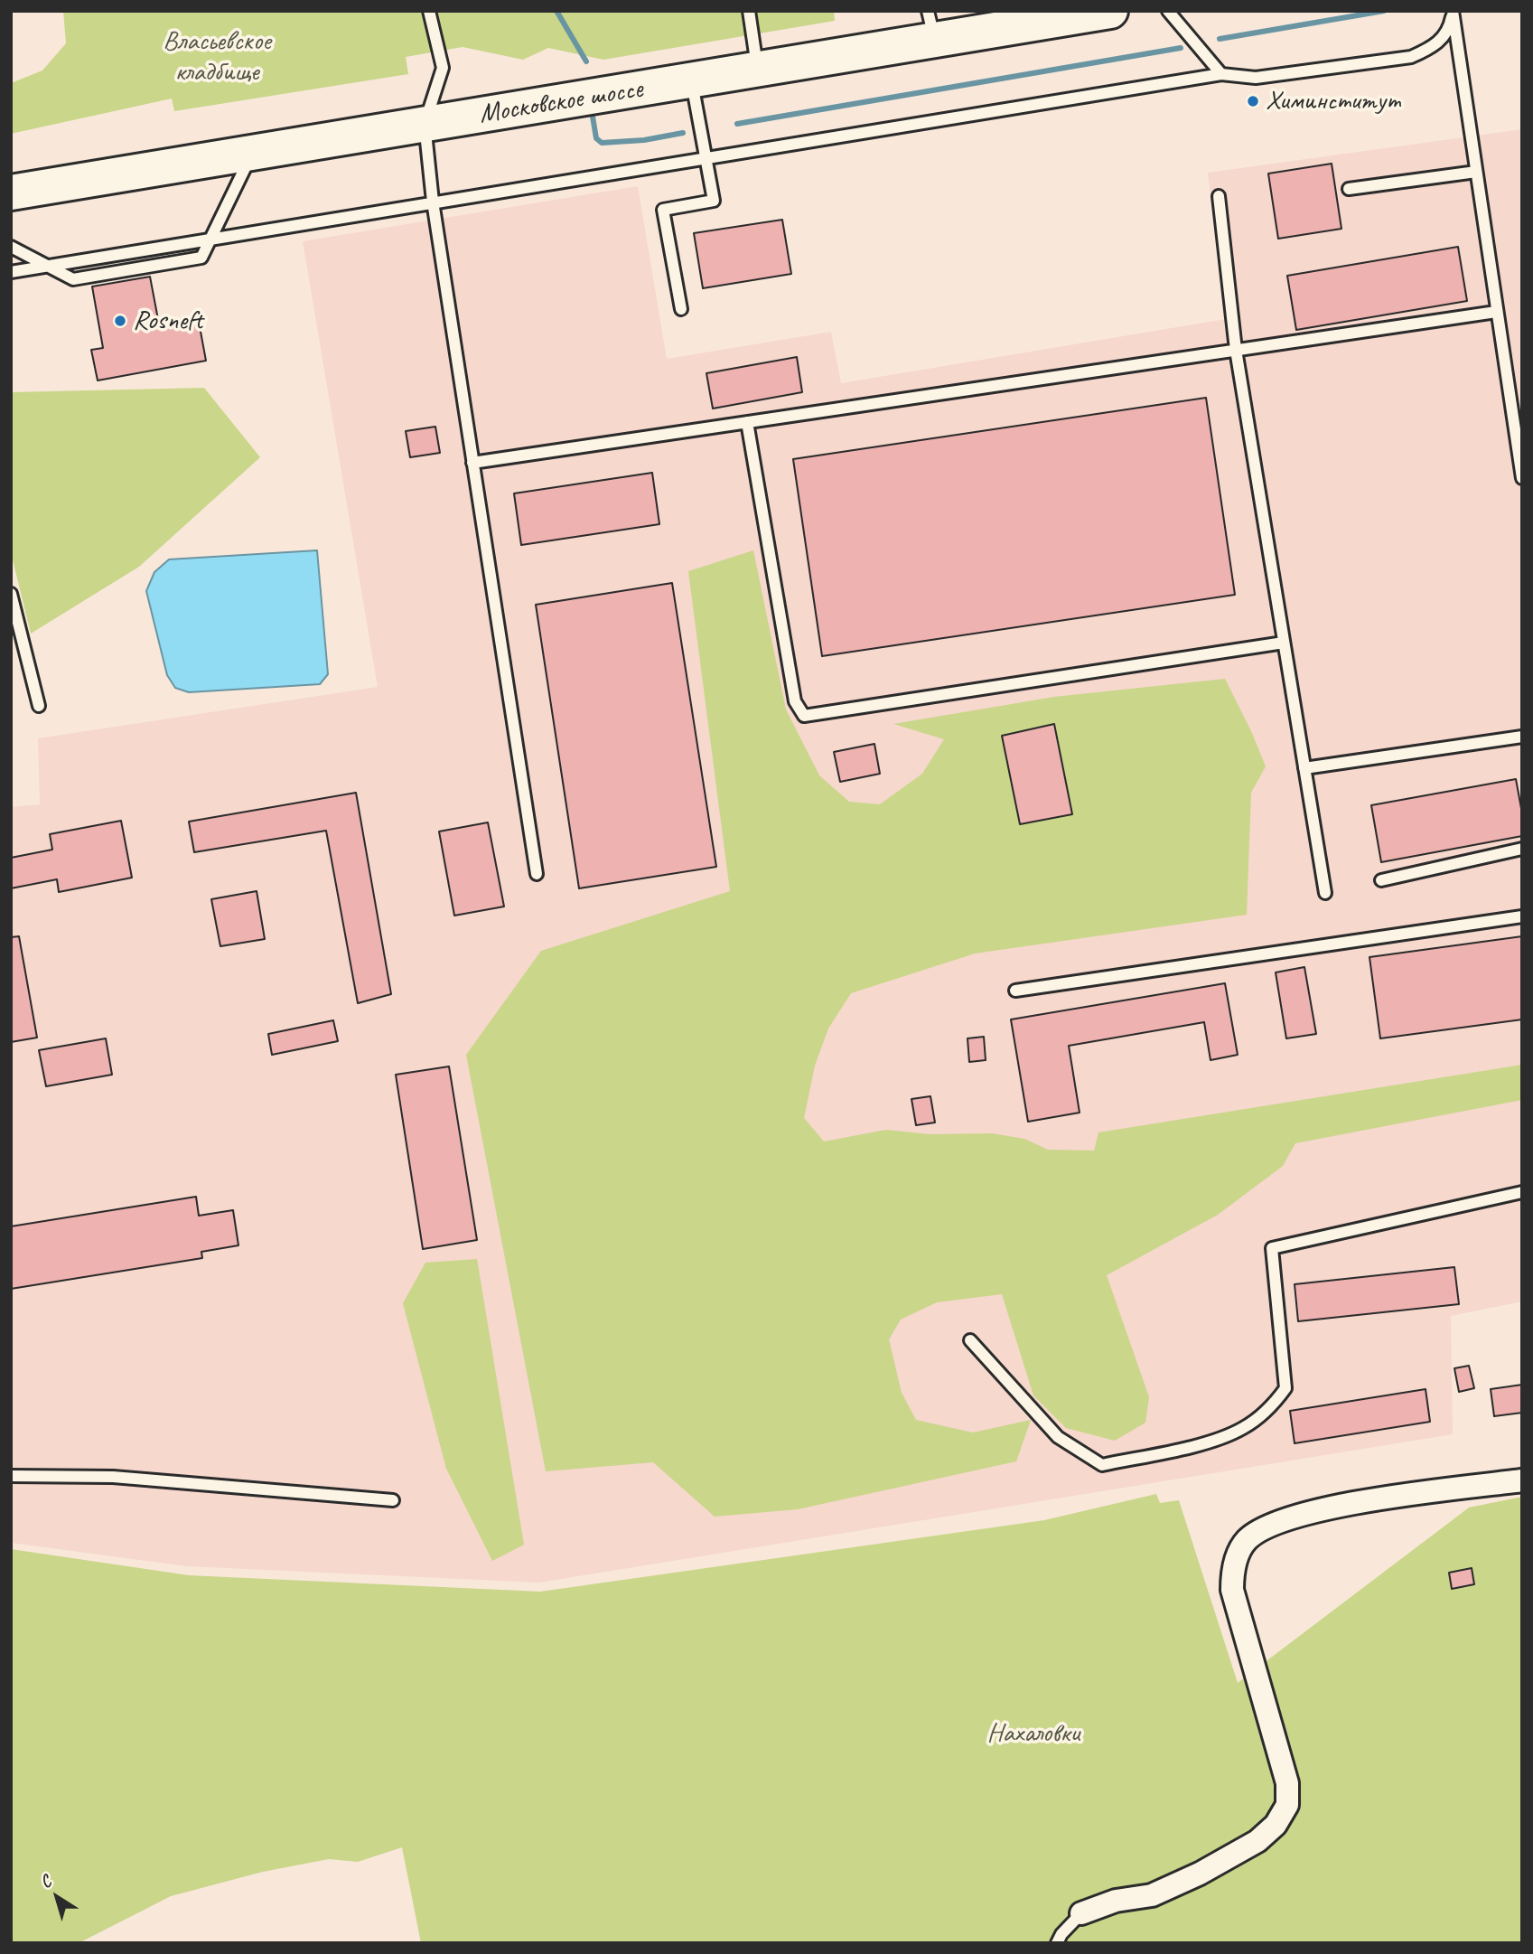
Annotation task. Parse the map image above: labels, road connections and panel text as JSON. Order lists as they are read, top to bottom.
{
  "streets": {
    "main road": ["Московское шоссе"]
  },
  "parks": ["Власьевское кладбище", "Нахаловки"],
  "places": ["Химинститут", "Rosneft"],
  "north": "top left"
}
